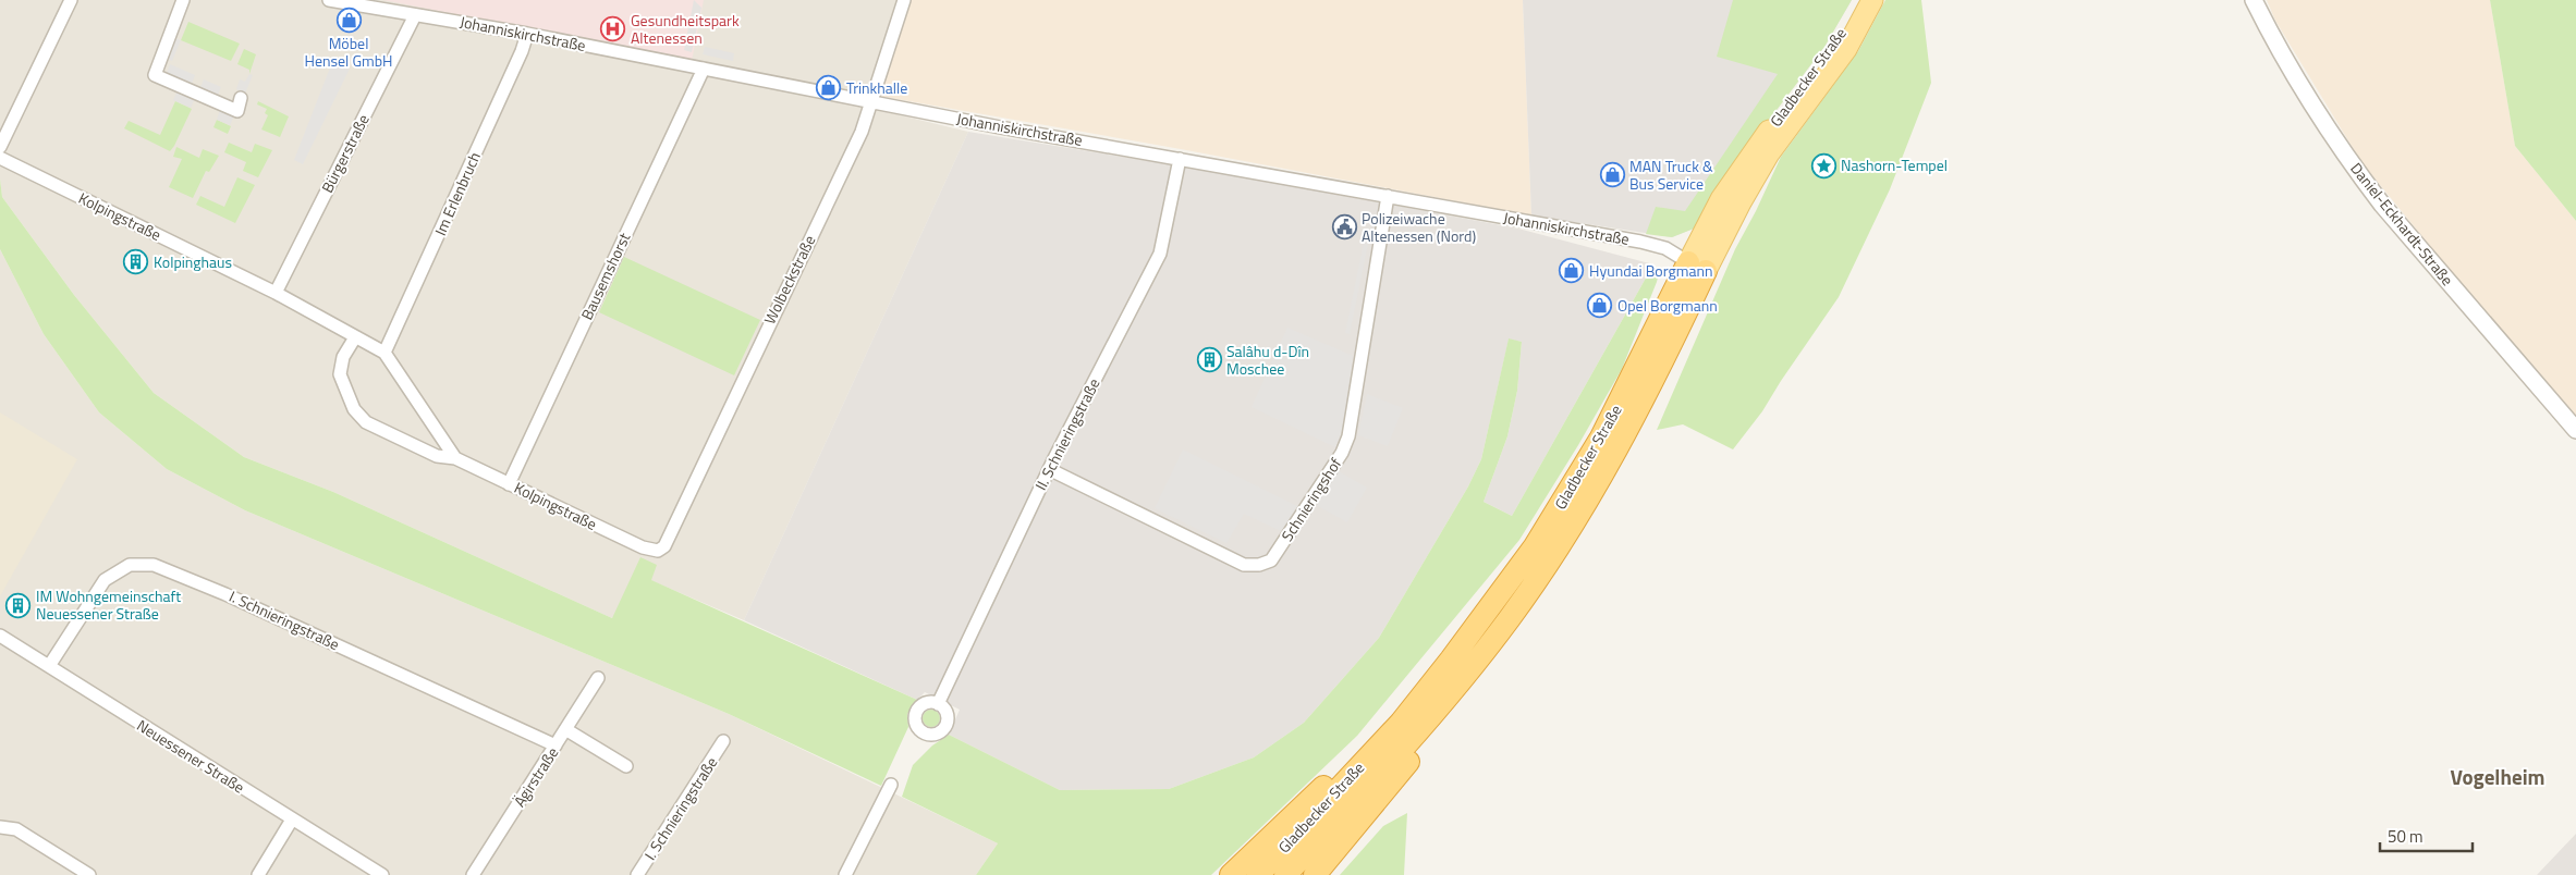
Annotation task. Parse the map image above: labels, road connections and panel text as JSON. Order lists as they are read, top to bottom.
{
  "streets": {
    "highway": ["Gladbecker Straße"],
    "street": [
      "Johanniskirchstraße",
      "Bürgerstraße",
      "Im Erlenbruch",
      "Kolpingstraße",
      "Daniel-Eckhardt-Straße",
      "Bausemshorst",
      "Wolbeckstraße",
      "II. Schnieringstraße",
      "Schnieringshof",
      "I. Schnieringstraße",
      "Neuessener Straße",
      "Ägirstraße"
    ]
  },
  "crossings": [
    ["Johanniskirchstraße", "Gladbecker Straße"],
    ["Johanniskirchstraße", "Bürgerstraße"],
    ["Johanniskirchstraße", "Im Erlenbruch"],
    ["Johanniskirchstraße", "Bausemshorst"],
    ["Johanniskirchstraße", "Wolbeckstraße"],
    ["Johanniskirchstraße", "II. Schnieringstraße"],
    ["Johanniskirchstraße", "Schnieringshof"],
    ["Bürgerstraße", "Kolpingstraße"],
    ["Im Erlenbruch", "Kolpingstraße"],
    ["Kolpingstraße", "Bausemshorst"],
    ["Kolpingstraße", "Wolbeckstraße"],
    ["II. Schnieringstraße", "Schnieringshof"],
    ["I. Schnieringstraße", "Neuessener Straße"],
    ["I. Schnieringstraße", "Ägirstraße"]
  ],
  "districts": ["Vogelheim"],
  "places": {
    "shop": [
      "Möbel Hensel GmbH",
      "Trinkhalle",
      "MAN Truck & Bus Service",
      "Hyundai Borgmann",
      "Opel Borgmann"
    ],
    "hospital": ["Gesundheitspark Altenessen"],
    "place": ["Nashorn-Tempel"],
    "public building": ["Polizeiwache Altenessen (Nord)"],
    "building": ["Kolpinghaus", "Salâhu d-Dîn Moschee", "IM Wohngemeinschaft Neuessener Straße"]
  },
  "scale_bar": "50 m"
}
